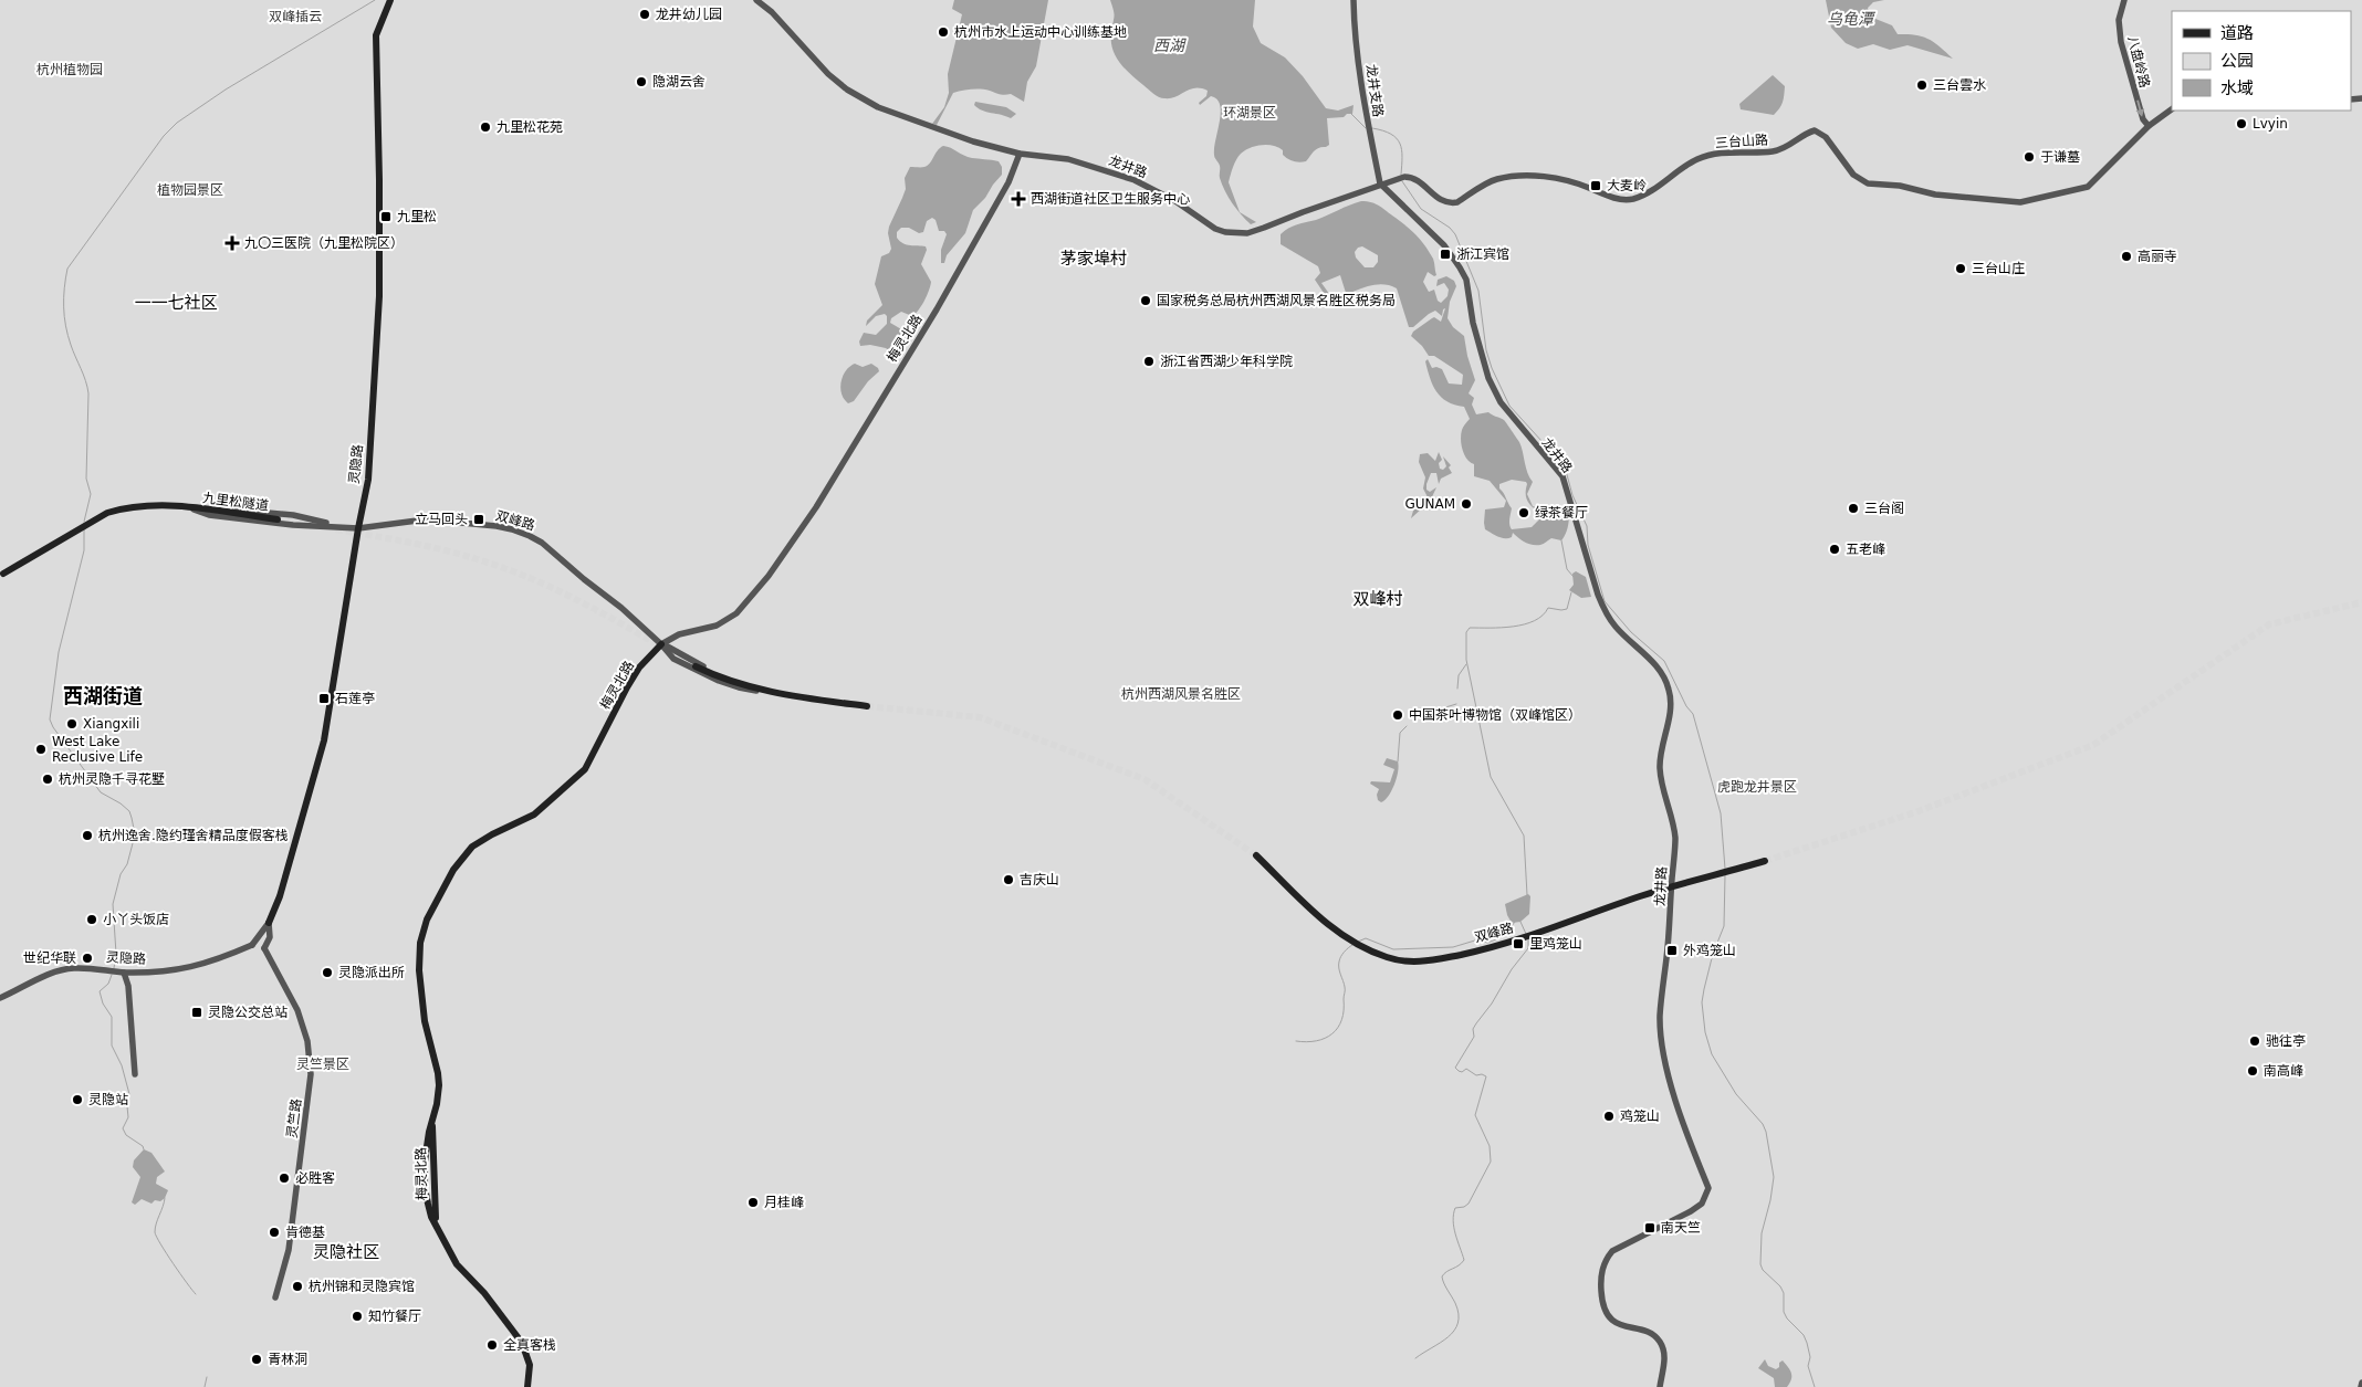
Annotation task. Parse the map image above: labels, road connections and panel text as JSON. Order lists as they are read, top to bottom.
{
  "streets": {
    "main road": [
      "梅灵北路",
      "灵隐路",
      "九里松隧道",
      "双峰路"
    ],
    "street": [
      "八盘岭路",
      "龙井支路",
      "三台山路",
      "龙井路",
      "灵竺路"
    ]
  },
  "crossings": [
    ["八盘岭路", "三台山路"],
    ["龙井支路", "三台山路"],
    ["龙井支路", "龙井路"],
    ["三台山路", "龙井路"],
    ["龙井路", "梅灵北路"],
    ["龙井路", "双峰路"],
    ["梅灵北路", "双峰路"],
    ["灵隐路", "双峰路"]
  ],
  "one_way": ["八盘岭路"],
  "districts": [
    "茅家埠村",
    "一一七社区",
    "双峰村",
    "西湖街道",
    "灵隐社区"
  ],
  "water": ["乌龟潭", "西湖"],
  "parks": [
    "双峰插云",
    "杭州植物园",
    "环湖景区",
    "植物园景区",
    "杭州西湖风景名胜区",
    "虎跑龙井景区",
    "灵竺景区"
  ],
  "places": {
    "other": [
      "龙井幼儿园",
      "杭州市水上运动中心训练基地",
      "隐湖云舍",
      "三台雲水",
      "Lvyin",
      "九里松花苑",
      "于谦墓",
      "高丽寺",
      "三台山庄",
      "国家税务总局杭州西湖风景名胜区税务局",
      "浙江省西湖少年科学院",
      "GUNAM",
      "三台阁",
      "绿茶餐厅",
      "五老峰",
      "中国茶叶博物馆（双峰馆区）",
      "Xiangxili",
      "West Lake Reclusive Life",
      "杭州灵隐千寻花墅",
      "杭州逸舍.隐约瑾舍精品度假客栈",
      "吉庆山",
      "小丫头饭店",
      "世纪华联",
      "灵隐派出所",
      "驰往亭",
      "南高峰",
      "灵隐站",
      "鸡笼山",
      "必胜客",
      "月桂峰",
      "肯德基",
      "杭州锦和灵隐宾馆",
      "知竹餐厅",
      "全真客栈",
      "青林洞"
    ],
    "transit": [
      "大麦岭",
      "九里松",
      "浙江宾馆",
      "立马回头",
      "石莲亭",
      "里鸡笼山",
      "外鸡笼山",
      "灵隐公交总站",
      "南天竺"
    ],
    "health": ["西湖街道社区卫生服务中心", "九〇三医院（九里松院区）"]
  },
  "legend": ["道路", "公园", "水域"]
}
